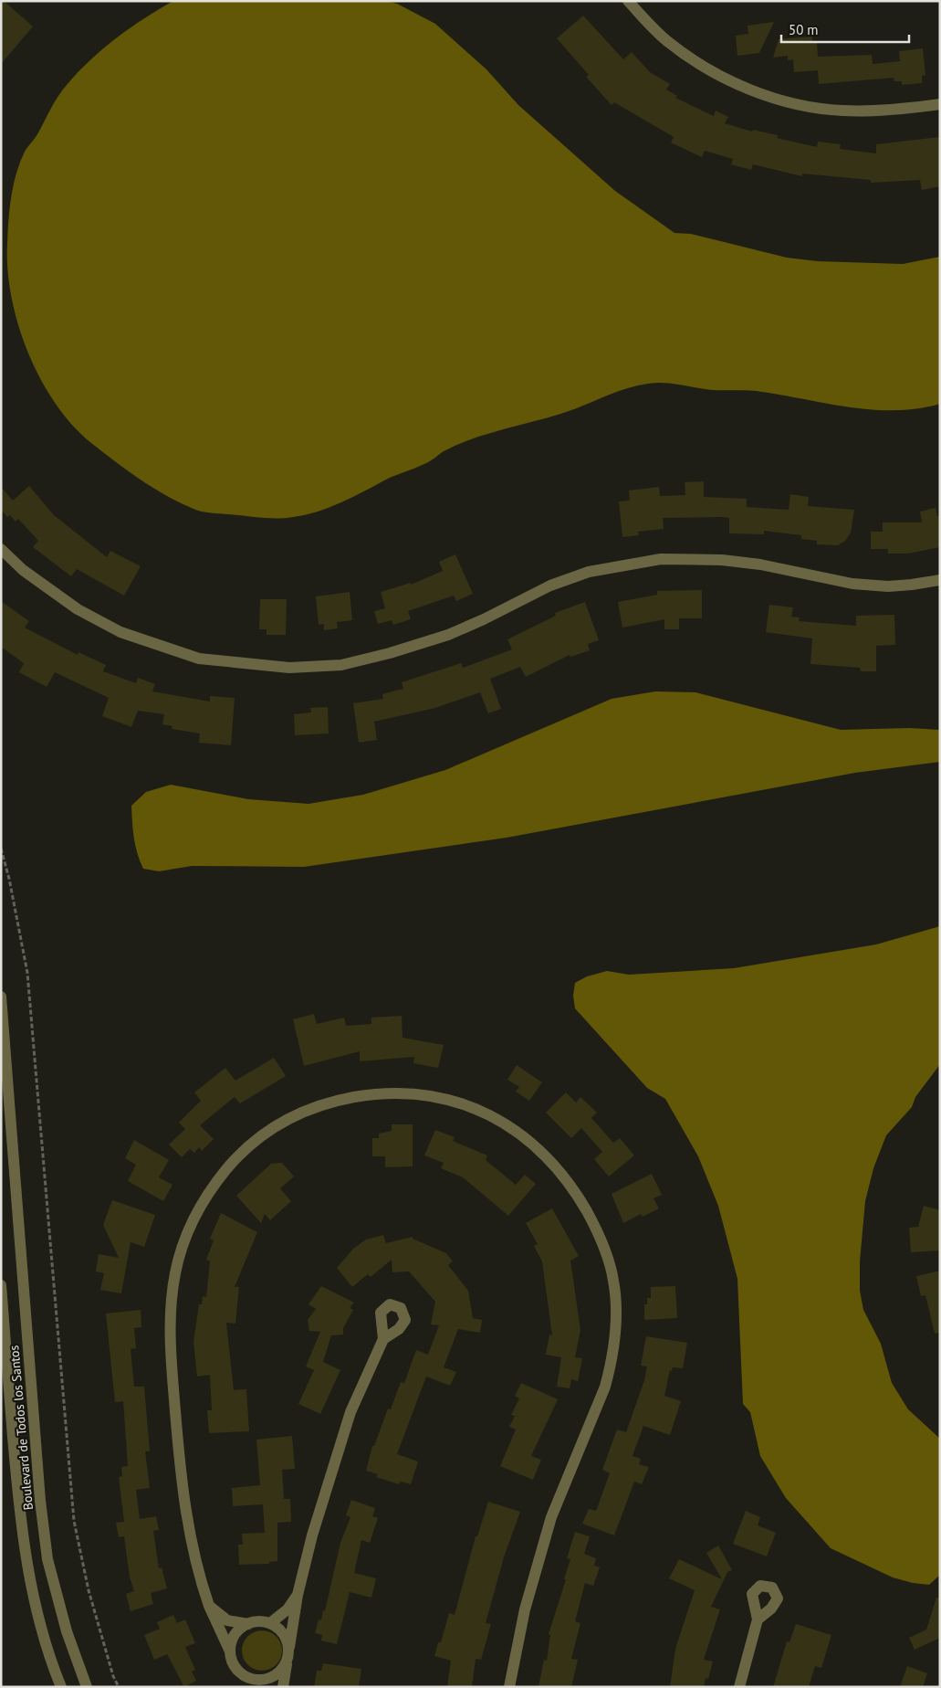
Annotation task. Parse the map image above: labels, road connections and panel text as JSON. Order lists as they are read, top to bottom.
{
  "streets": {
    "street": ["Boulevard de Todos los Santos"]
  },
  "scale_bar": "50 m"
}
